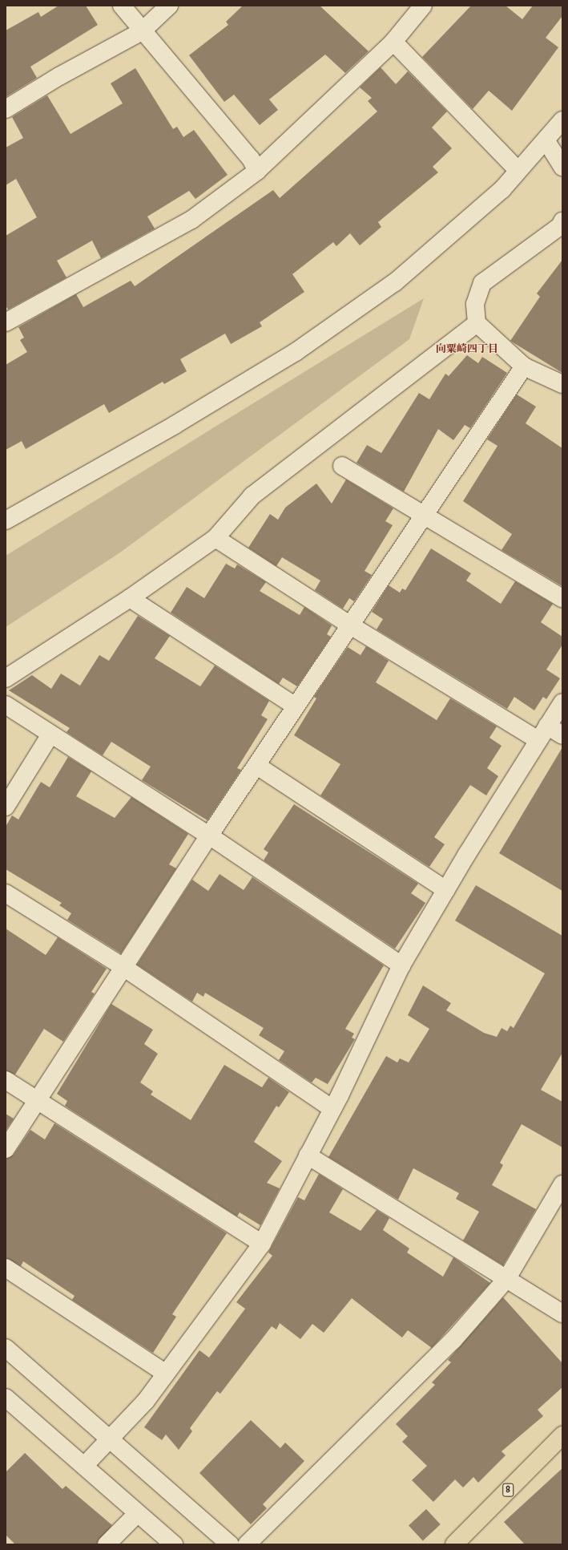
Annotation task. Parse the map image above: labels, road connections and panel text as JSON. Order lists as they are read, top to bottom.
{
  "streets": {
    "main road": ["8"]
  },
  "districts": ["向粟崎四丁目"]
}
